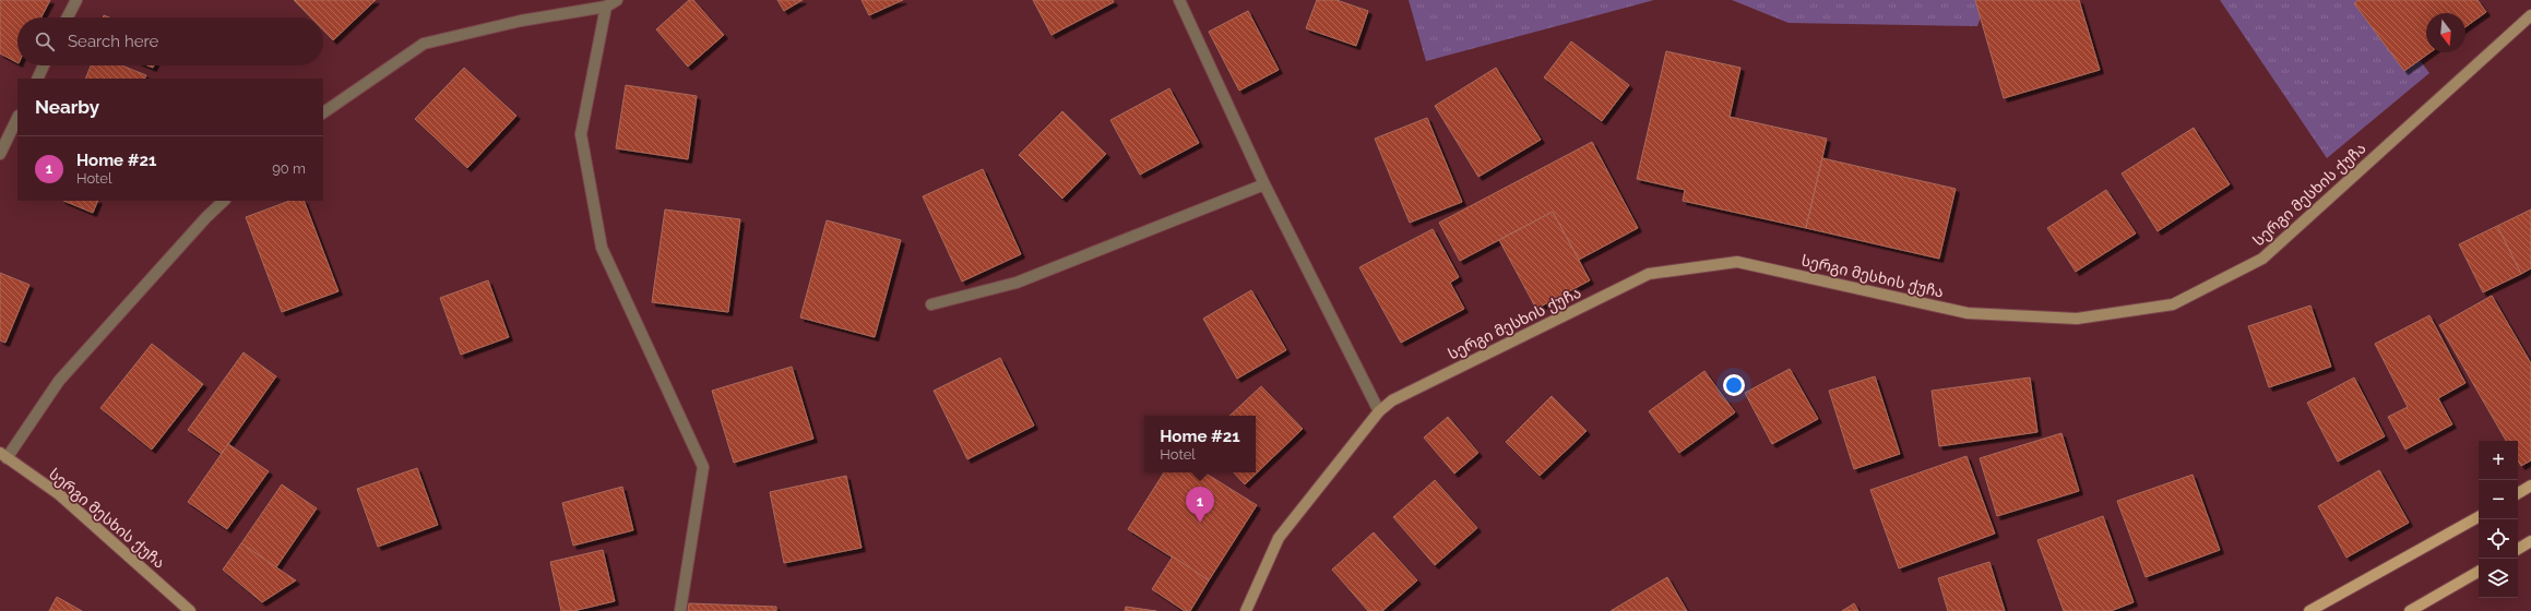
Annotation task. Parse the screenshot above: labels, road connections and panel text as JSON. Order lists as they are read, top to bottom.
{
  "streets": {
    "street": ["სერგი მესხის ქუჩა"]
  },
  "north": "bottom",
  "page": {
    "search": "Search here",
    "heading": "Nearby",
    "list": [
      {
        "mark": "1",
        "name": "Home #21",
        "note": "Hotel",
        "value": "90 m"
      }
    ],
    "popup": ["Home #21", "Hotel"],
    "map_buttons": ["+", "−"],
    "pins": "1"
  }
}
